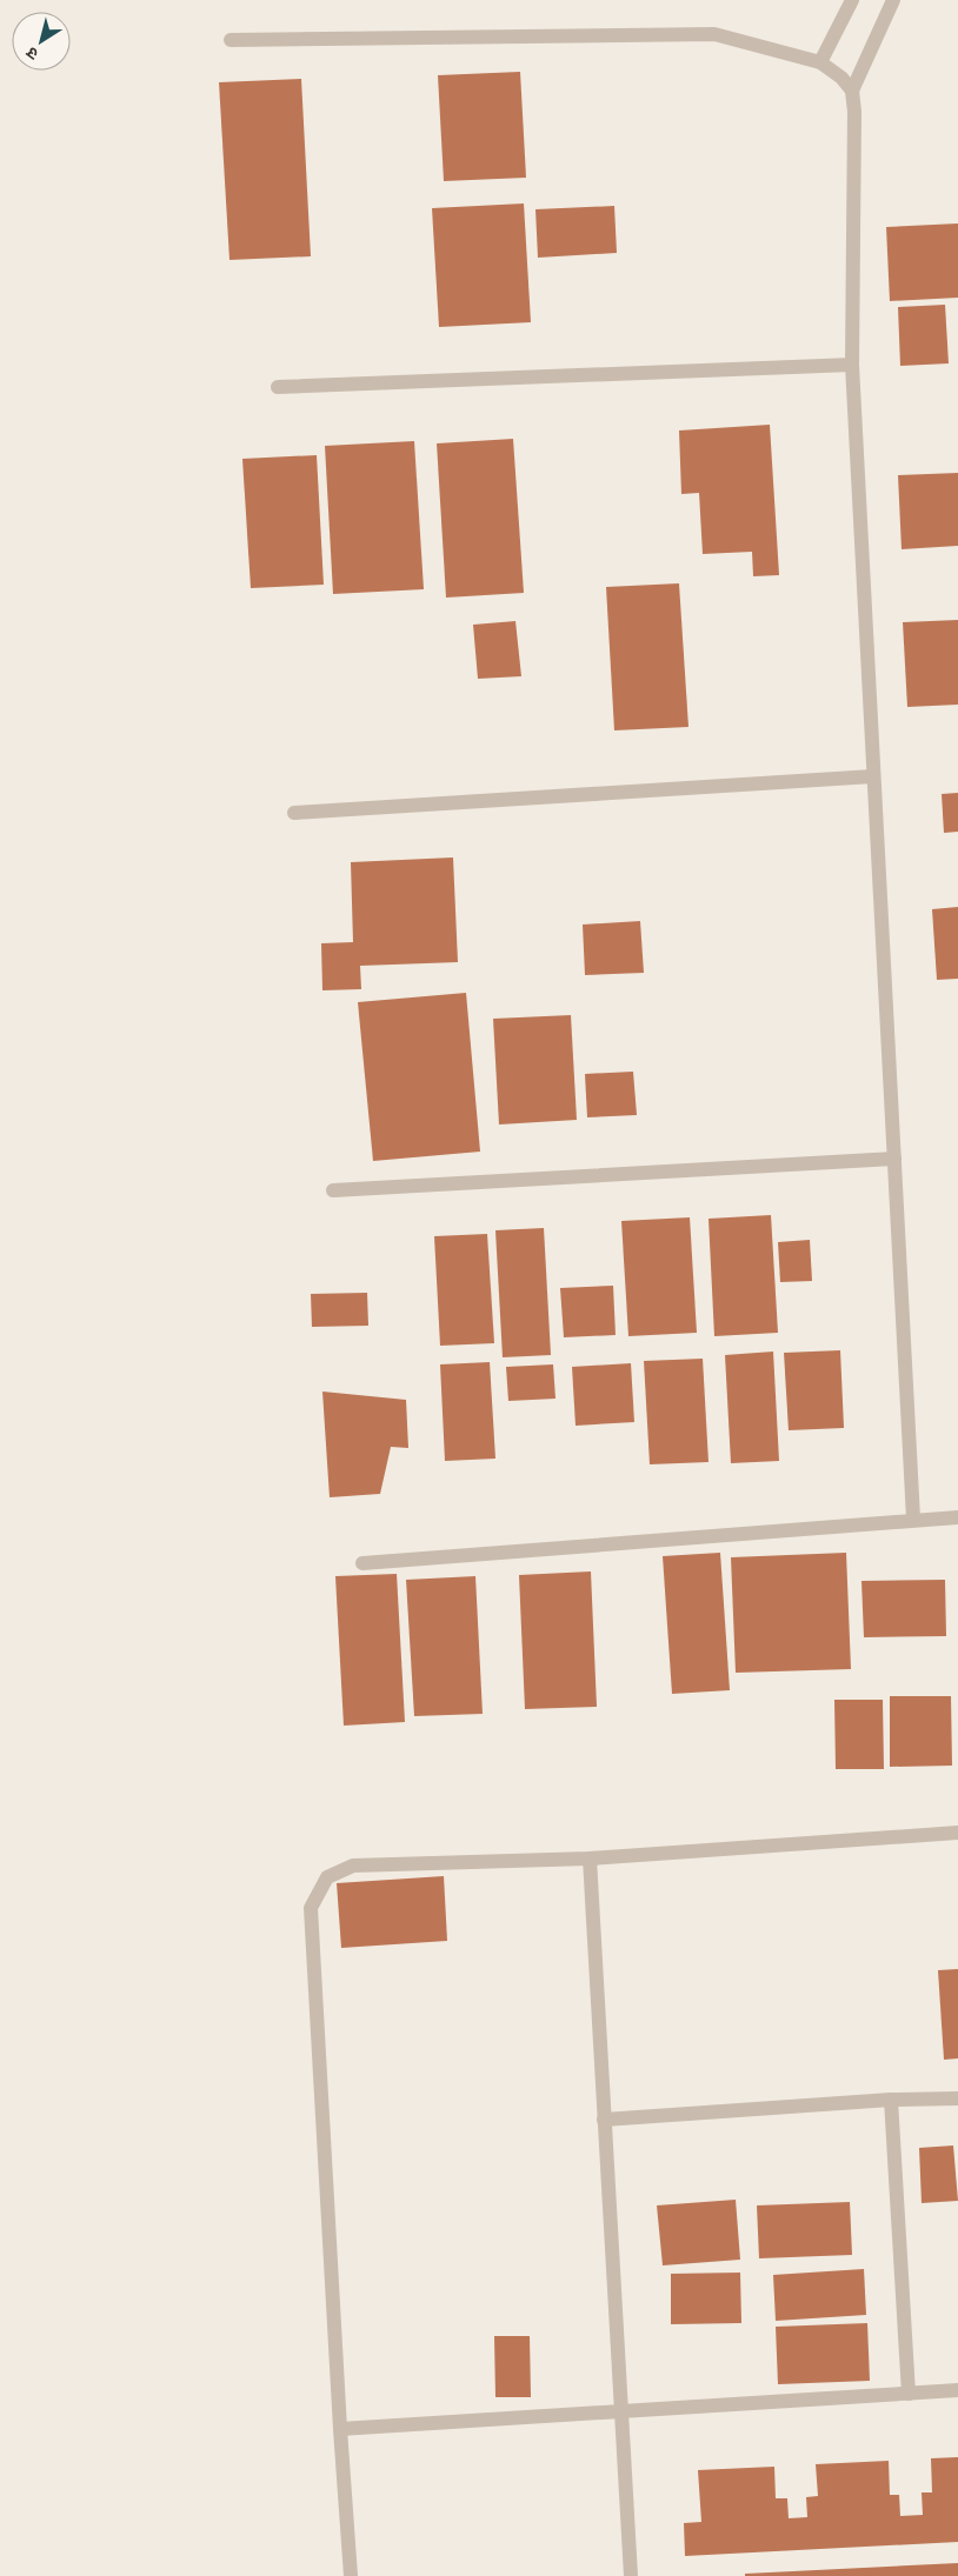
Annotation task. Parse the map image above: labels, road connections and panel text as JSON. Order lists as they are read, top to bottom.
{
  "north": "bottom left"
}
